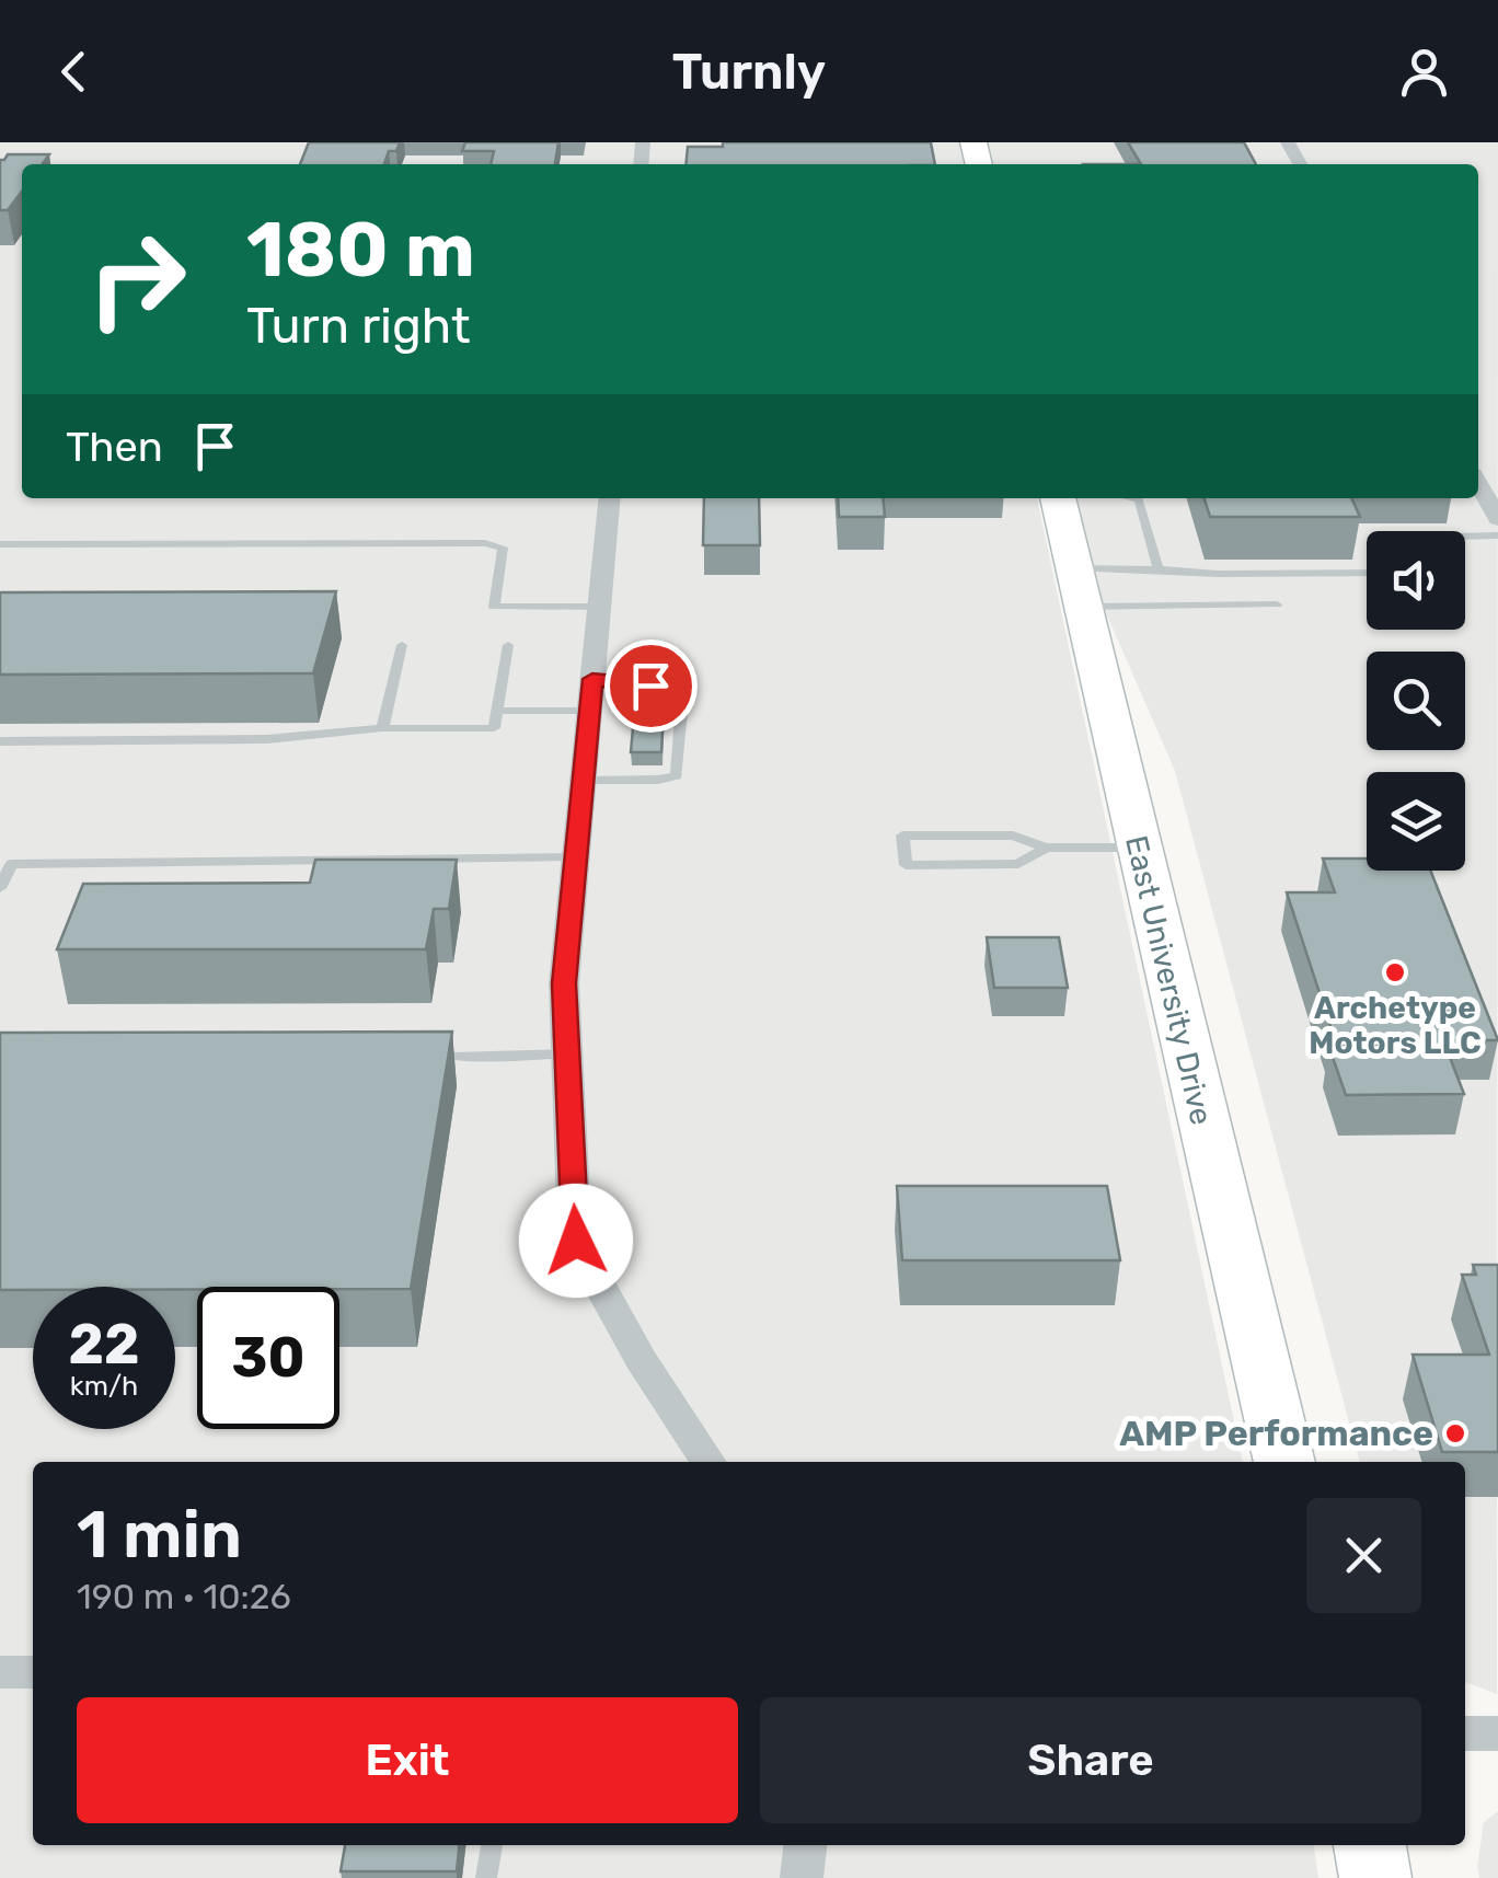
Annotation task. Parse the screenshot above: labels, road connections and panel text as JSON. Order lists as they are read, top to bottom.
{
  "streets": {
    "main road": ["East University Drive"]
  },
  "places": ["Archetype Motors LLC", "AMP Performance"],
  "page": {
    "header": "Turnly",
    "turn": ["180 m", "Turn right"],
    "then": "Then",
    "speed": "22 km/h",
    "limit": "30",
    "heading": ["1 min", "190 m · 10:26"],
    "buttons": ["Exit", "Share"]
  }
}
